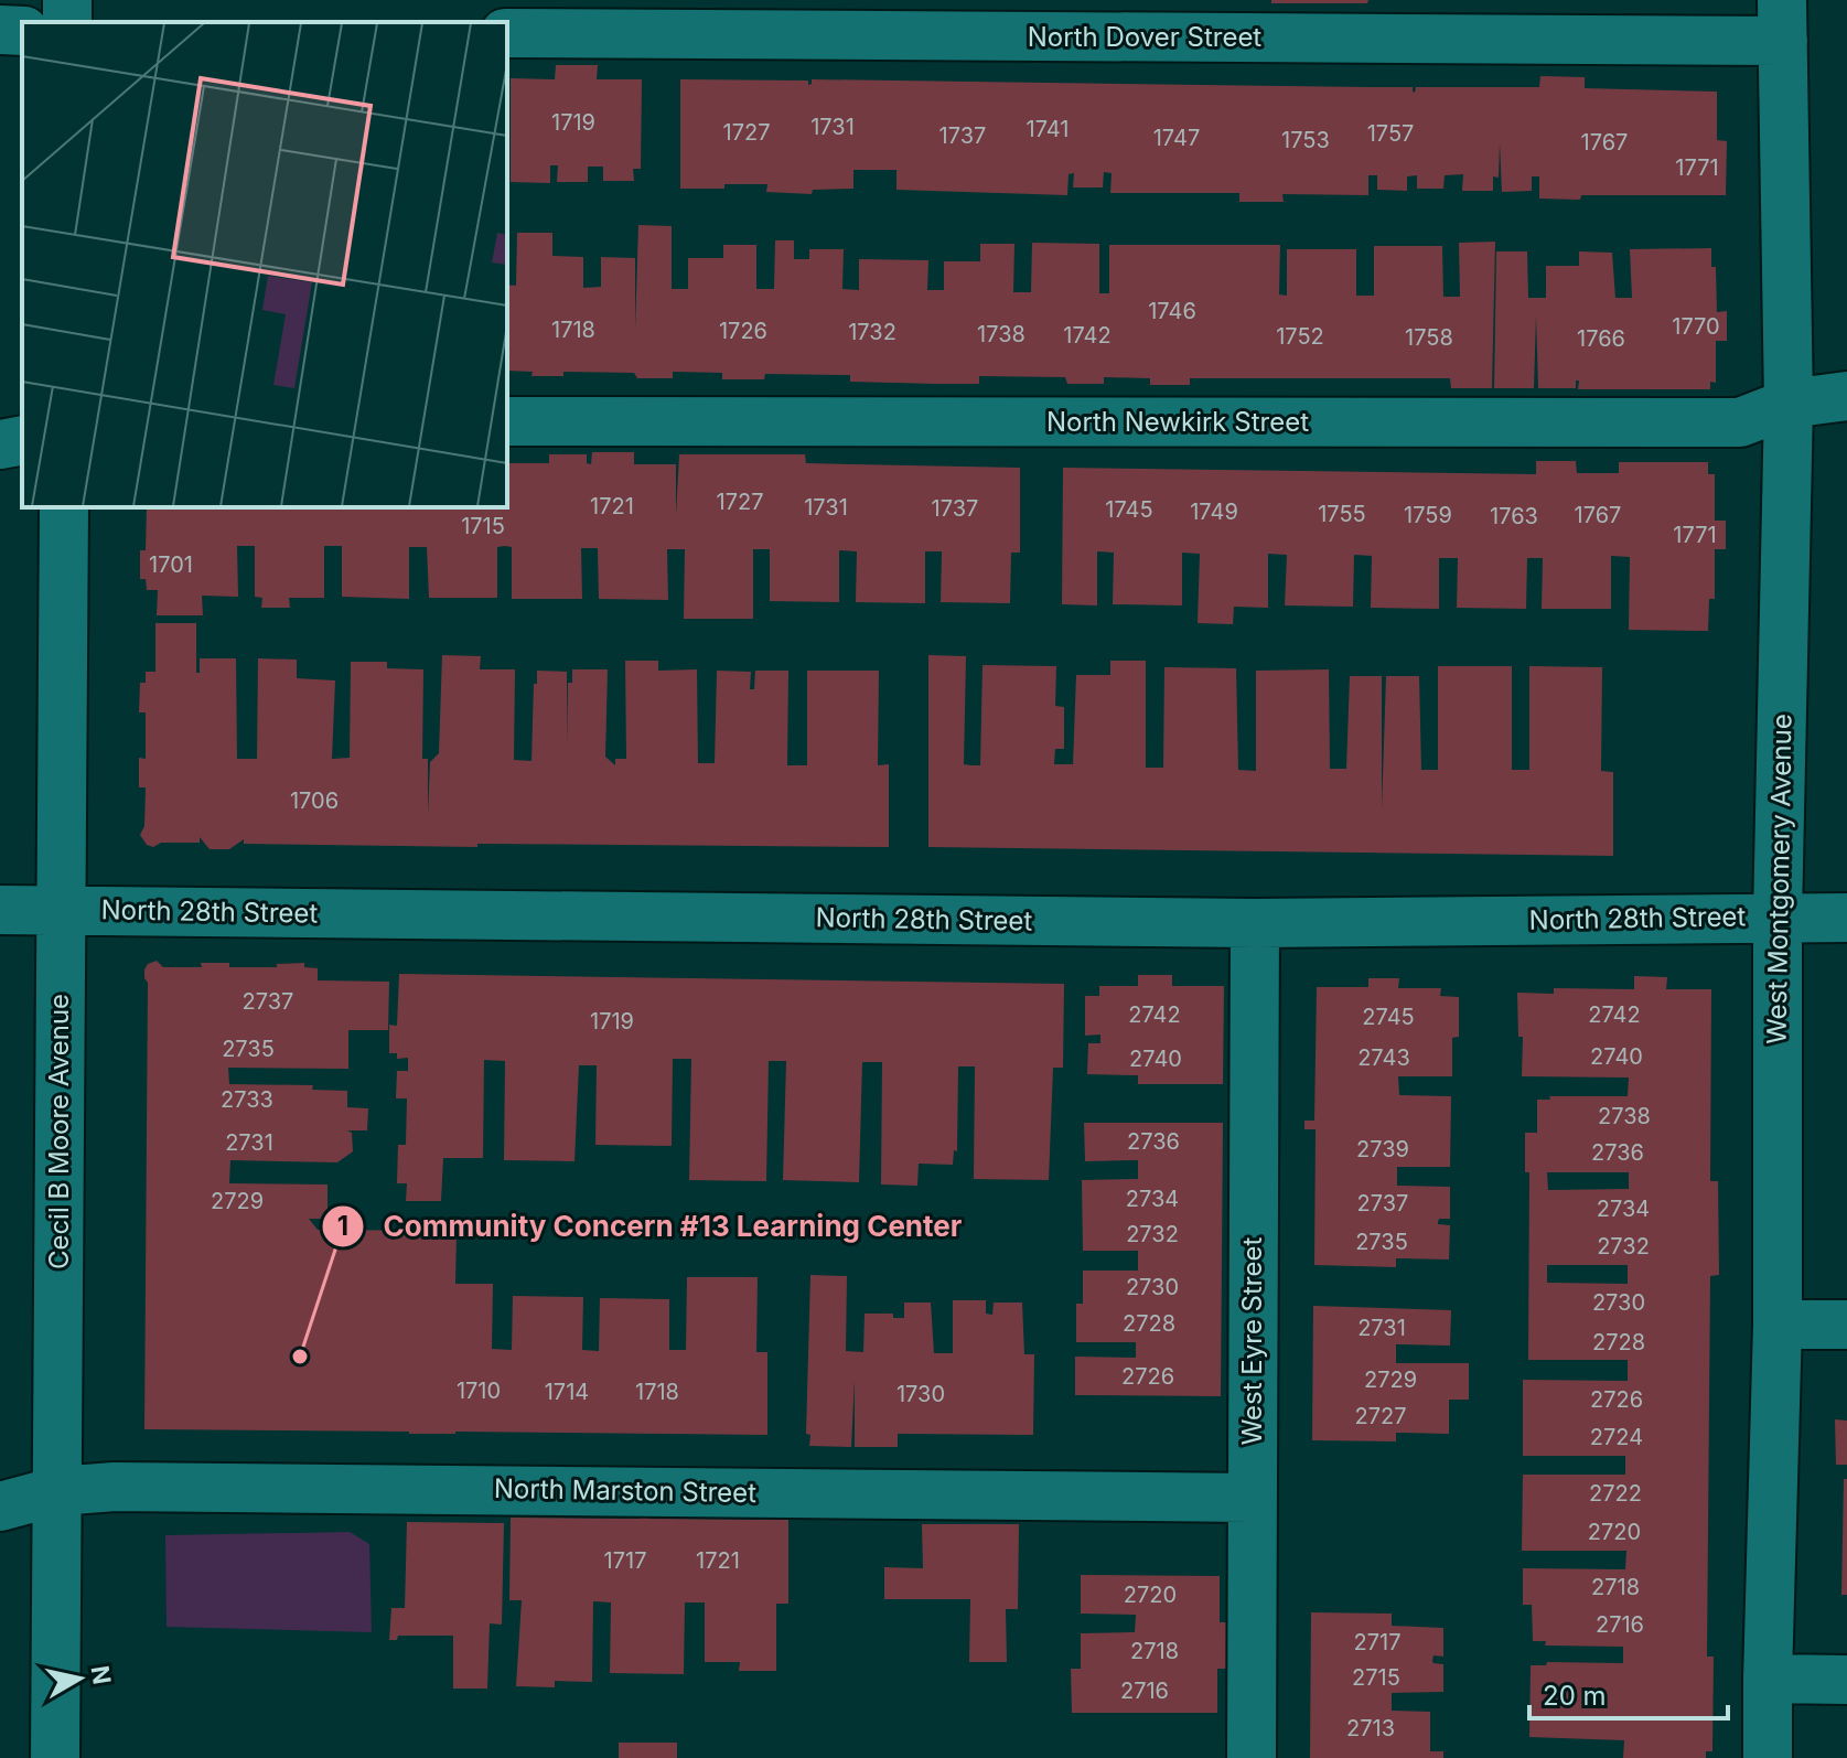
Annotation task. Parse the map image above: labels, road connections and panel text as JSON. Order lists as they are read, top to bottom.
{
  "streets": {
    "street": [
      "North Dover Street",
      "North Newkirk Street",
      "West Montgomery Avenue",
      "North 28th Street",
      "Cecil B Moore Avenue",
      "West Eyre Street",
      "North Marston Street"
    ]
  },
  "crossings": [
    ["North Dover Street", "West Montgomery Avenue"],
    ["North Newkirk Street", "West Montgomery Avenue"],
    ["West Montgomery Avenue", "North 28th Street"],
    ["North 28th Street", "Cecil B Moore Avenue"],
    ["North 28th Street", "West Eyre Street"],
    ["Cecil B Moore Avenue", "North Marston Street"],
    ["West Eyre Street", "North Marston Street"]
  ],
  "places": ["Community Concern #13 Learning Center"],
  "house_numbers": [
    "1719",
    "1731",
    "1741",
    "1727",
    "1757",
    "1737",
    "1747",
    "1753",
    "1767",
    "1771",
    "1746",
    "1770",
    "1718",
    "1726",
    "1732",
    "1738",
    "1742",
    "1752",
    "1758",
    "1766",
    "1727",
    "1721",
    "1731",
    "1737",
    "1745",
    "1749",
    "1755",
    "1759",
    "1767",
    "1763",
    "1715",
    "1771",
    "1701",
    "1706",
    "2737",
    "2742",
    "2742",
    "2745",
    "1719",
    "2735",
    "2740",
    "2743",
    "2740",
    "2733",
    "2738",
    "2736",
    "2731",
    "2739",
    "2736",
    "2734",
    "2729",
    "2737",
    "2734",
    "2732",
    "2735",
    "2732",
    "2730",
    "2730",
    "2728",
    "2731",
    "2728",
    "2726",
    "2729",
    "1710",
    "1714",
    "1718",
    "1730",
    "2726",
    "2727",
    "2724",
    "2722",
    "2720",
    "1717",
    "1721",
    "2718",
    "2720",
    "2716",
    "2717",
    "2718",
    "2715",
    "2716",
    "2713"
  ],
  "scale_bar": "20 m",
  "north": "right"
}
